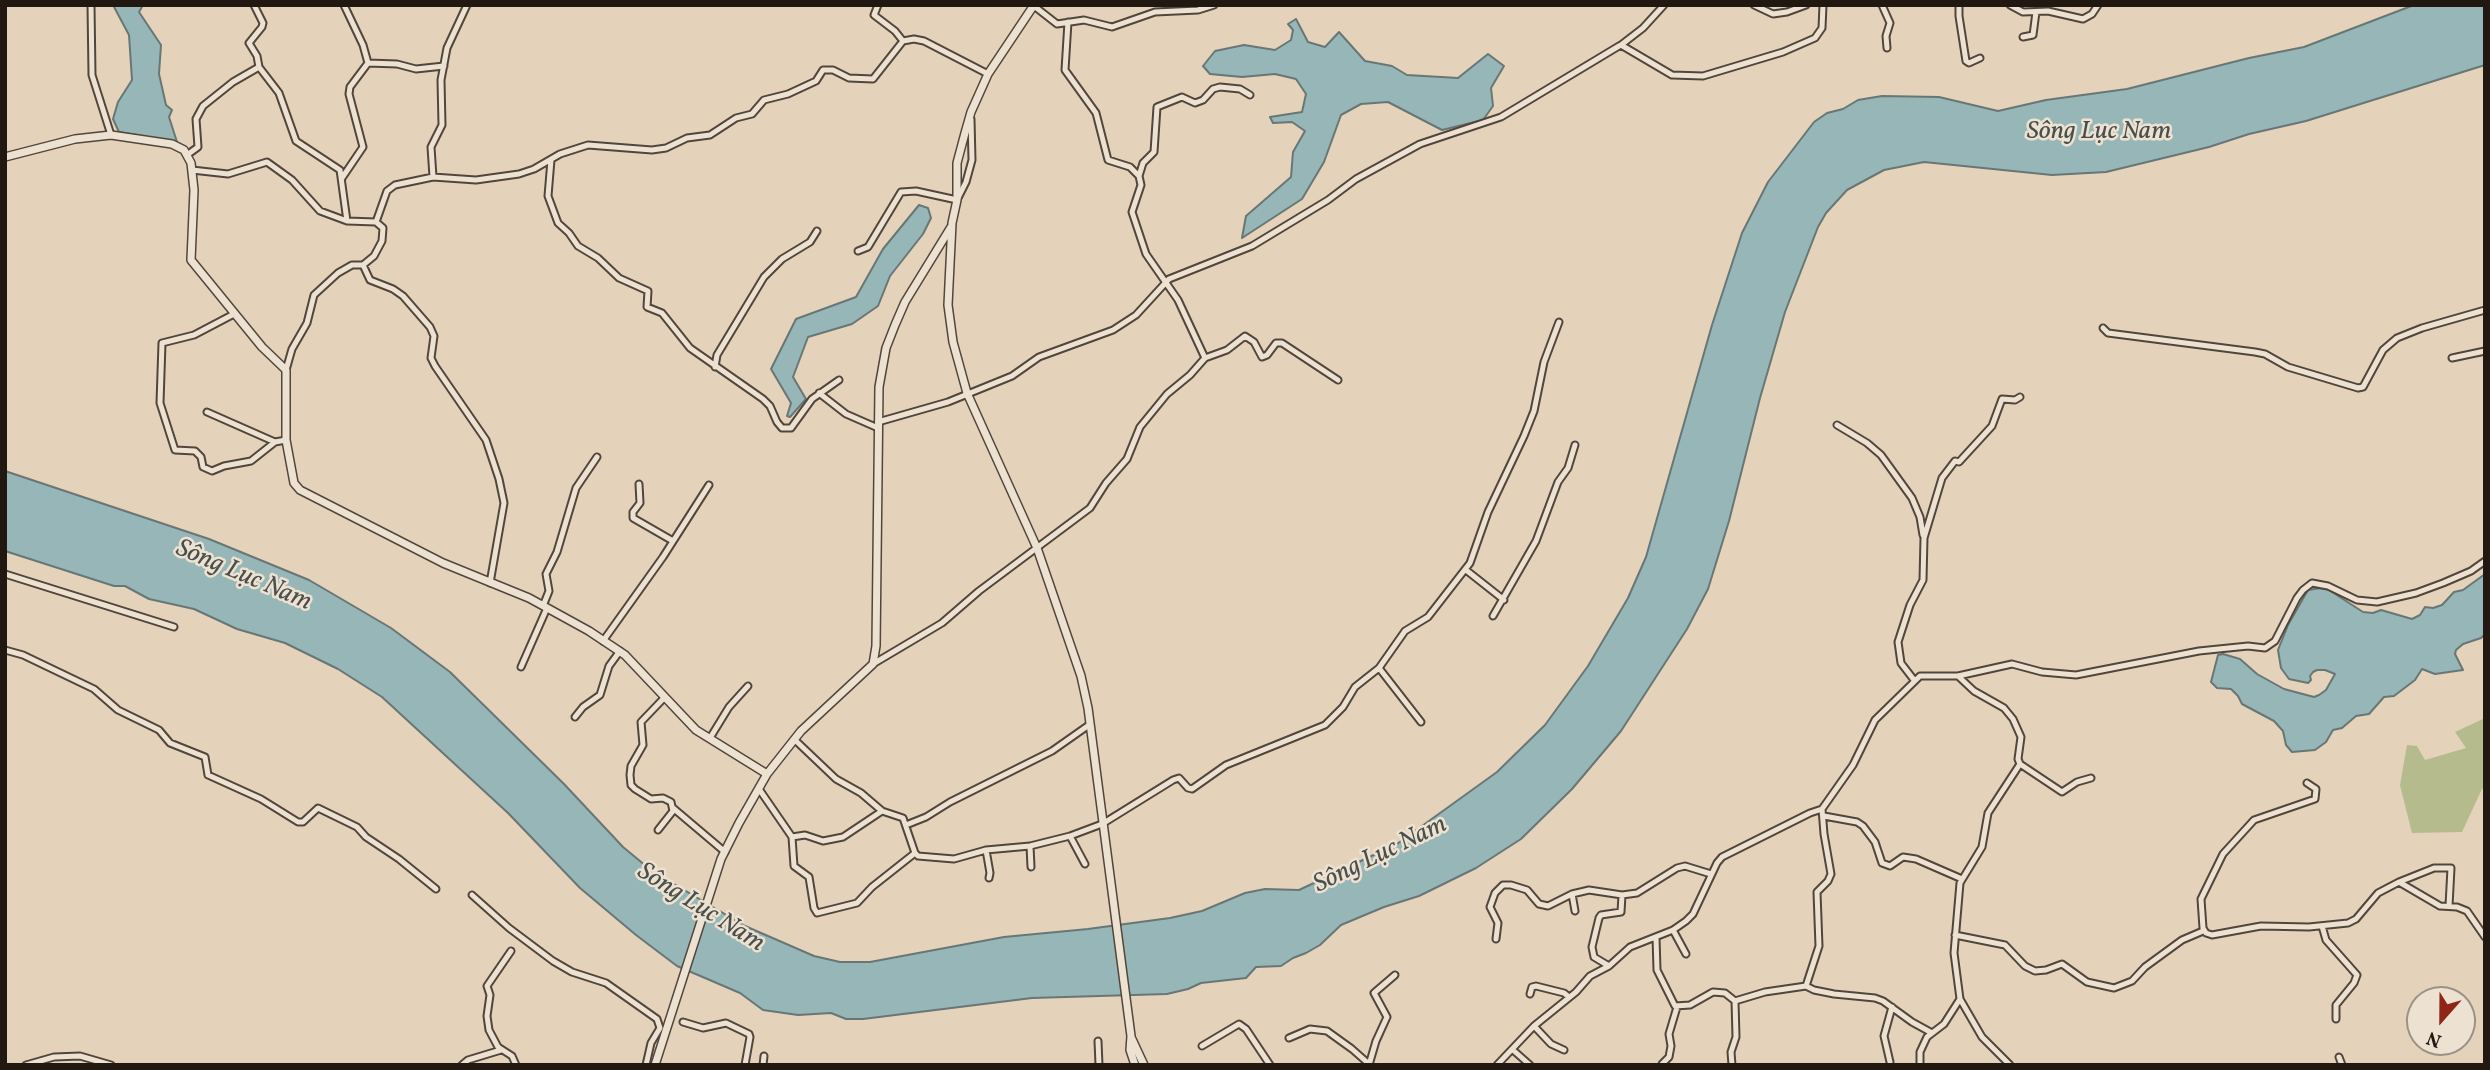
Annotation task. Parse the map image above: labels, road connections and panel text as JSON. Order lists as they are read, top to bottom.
{
  "water": ["Sông Lục Nam"],
  "north": "bottom"
}
